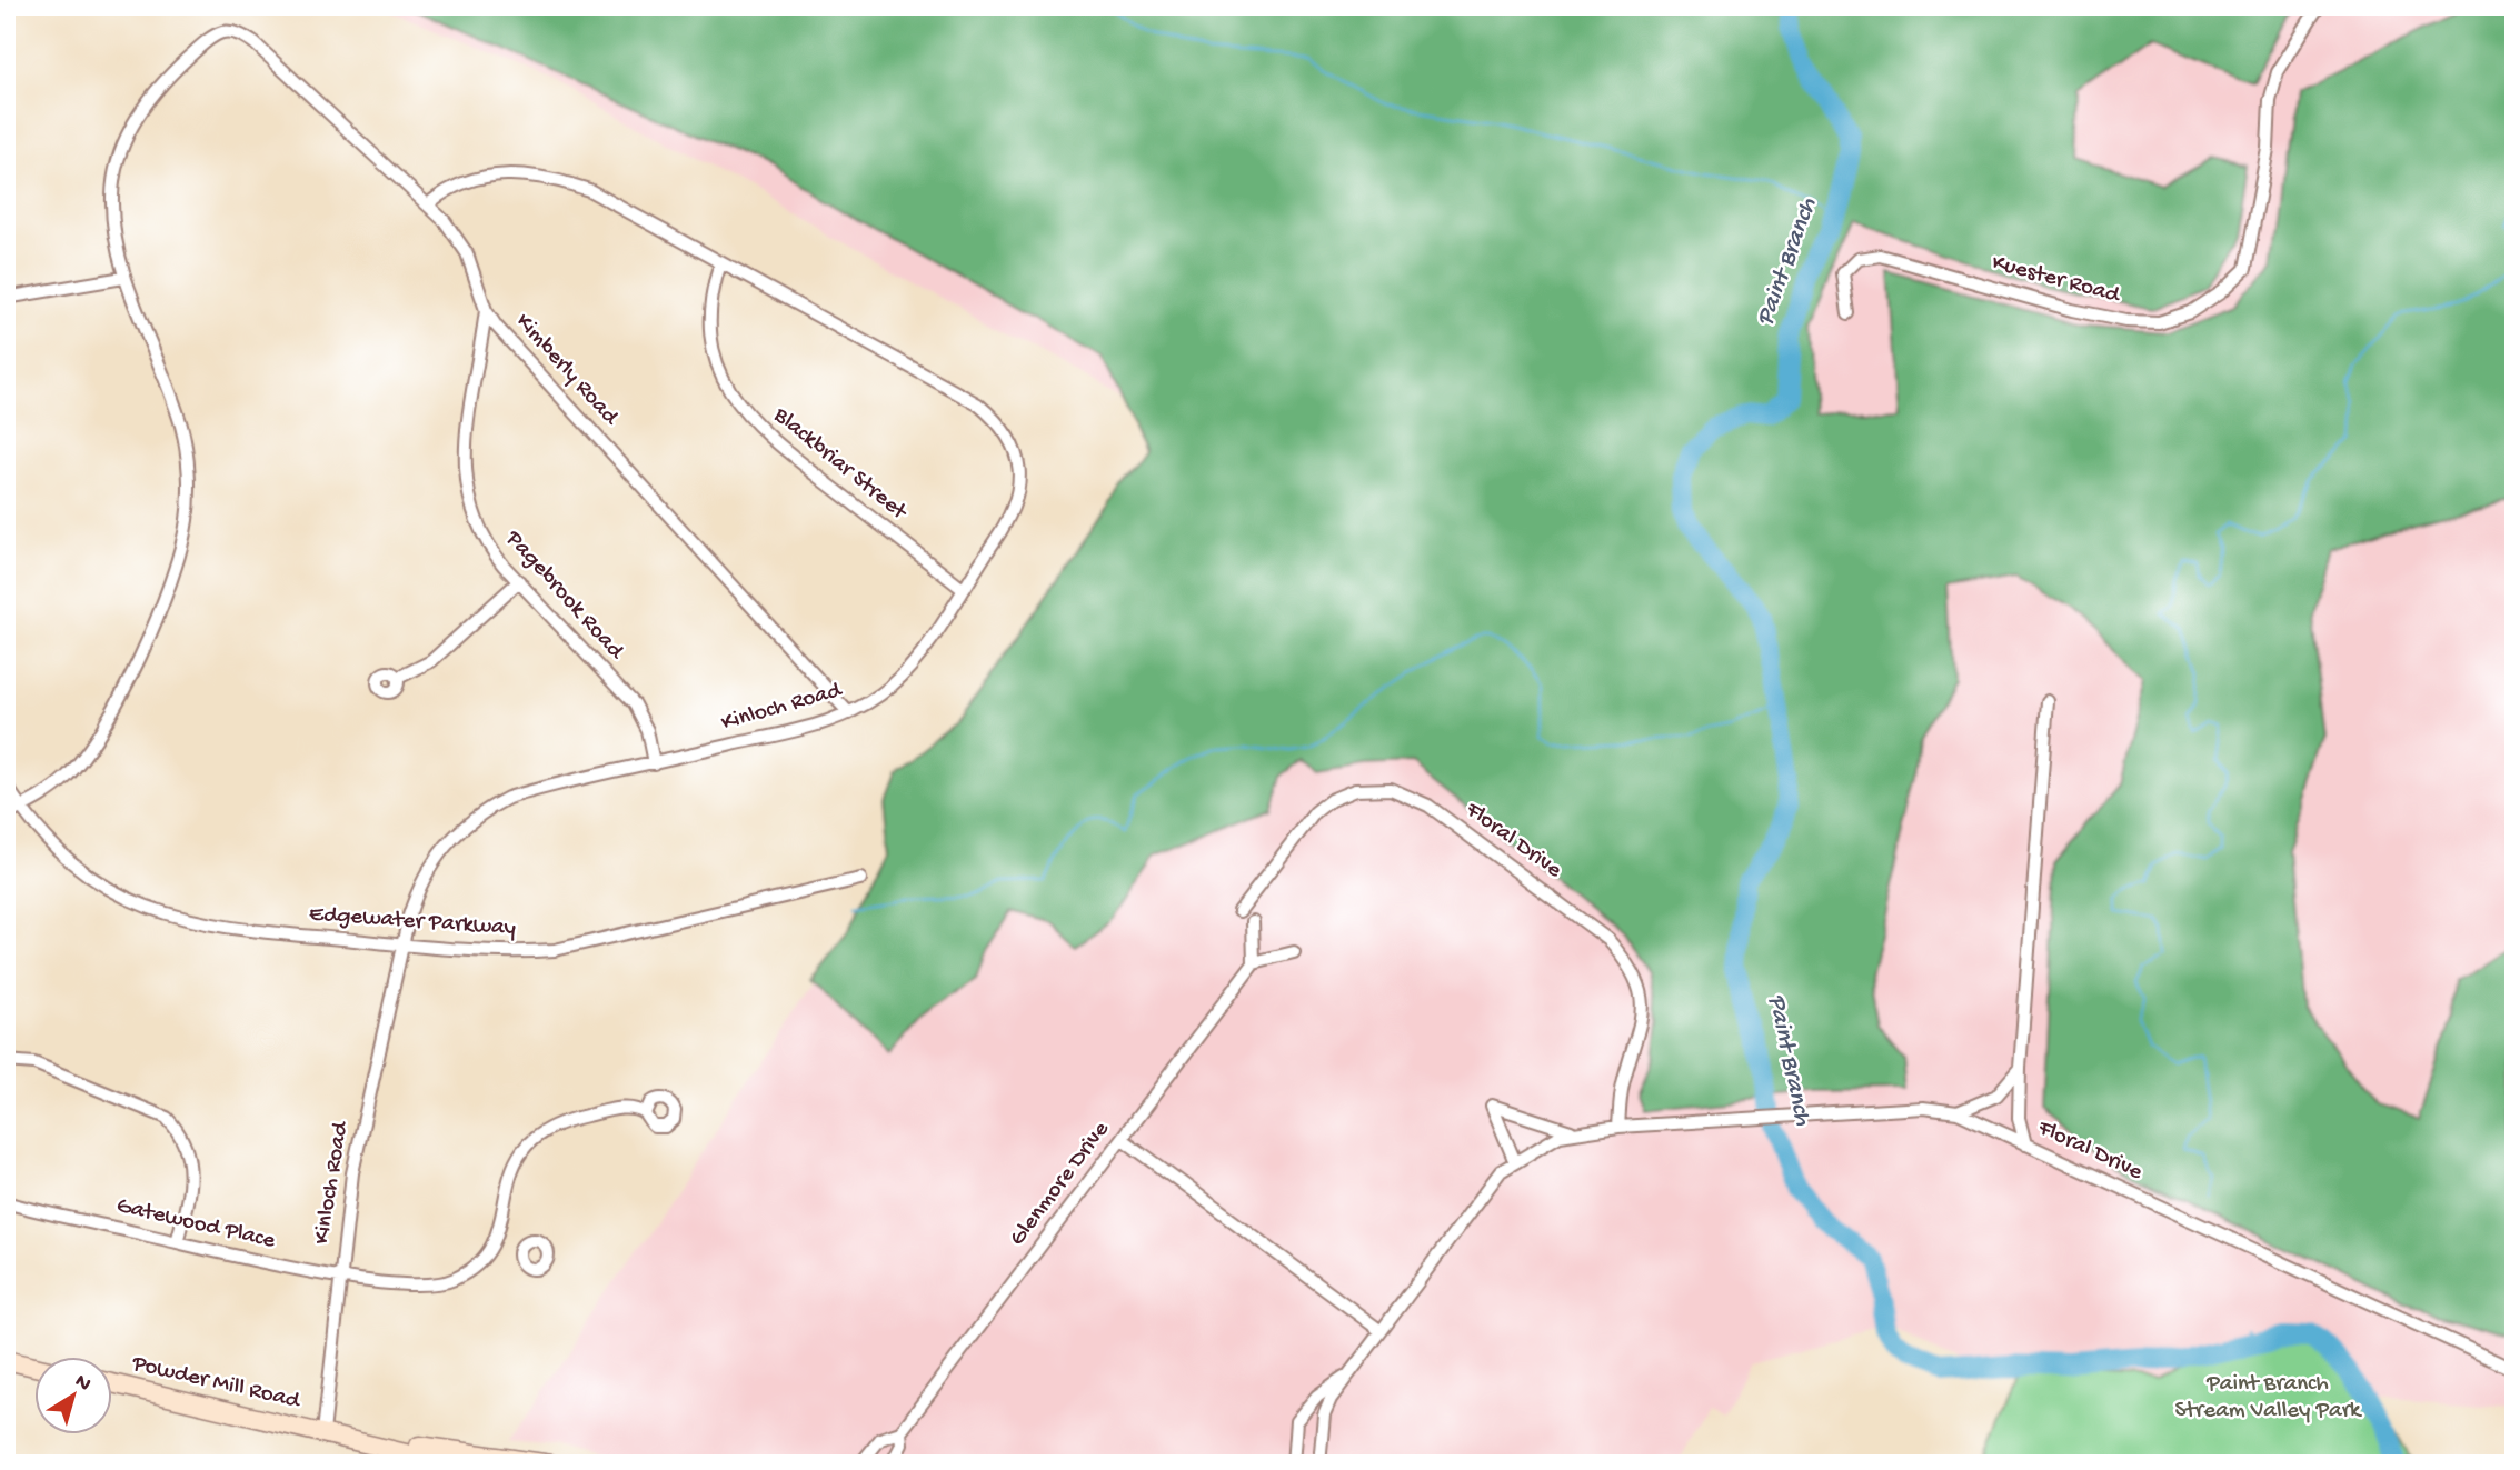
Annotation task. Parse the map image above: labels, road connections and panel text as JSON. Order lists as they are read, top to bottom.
{
  "streets": {
    "main road": ["Powder Mill Road"],
    "street": [
      "Kuester Road",
      "Kimberly Road",
      "Blackbriar Street",
      "Pagebrook Road",
      "Kinloch Road",
      "Floral Drive",
      "Edgewater Parkway",
      "Glenmore Drive",
      "Gatewood Place"
    ]
  },
  "crossings": [
    ["Kimberly Road", "Pagebrook Road"],
    ["Kimberly Road", "Kinloch Road"],
    ["Blackbriar Street", "Kinloch Road"],
    ["Pagebrook Road", "Kinloch Road"],
    ["Kinloch Road", "Edgewater Parkway"],
    ["Kinloch Road", "Gatewood Place"],
    ["Kinloch Road", "Powder Mill Road"]
  ],
  "water": ["Paint Branch"],
  "parks": ["Paint Branch Stream Valley Park"],
  "north": "top right"
}
